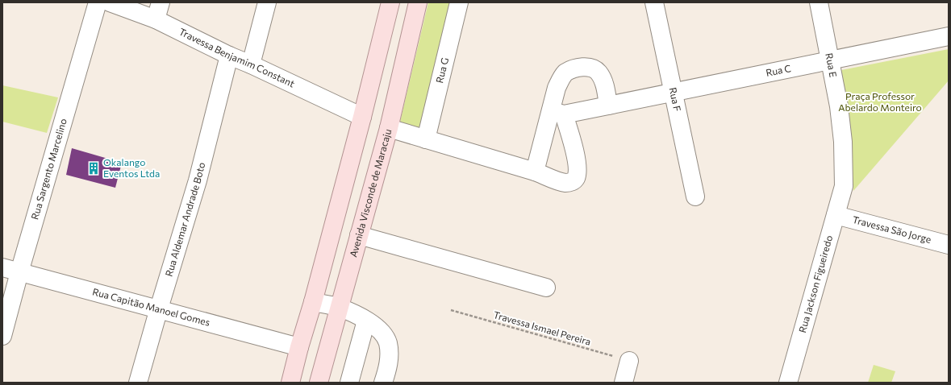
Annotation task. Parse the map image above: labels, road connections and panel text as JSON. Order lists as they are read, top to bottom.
{
  "streets": {
    "main road": ["Avenida Visconde de Maracaju"],
    "street": [
      "Travessa Benjamim Constant",
      "Rua E",
      "Rua G",
      "Rua C",
      "Rua F",
      "Rua Sargento Marcelino",
      "Rua Aldemar Andrade Boto",
      "Travessa São Jorge",
      "Rua Jackson Figueiredo",
      "Rua Capitão Manoel Gomes"
    ],
    "path": ["Travessa Ismael Pereira"]
  },
  "crossings": [
    ["Travessa Benjamim Constant", "Rua Aldemar Andrade Boto"],
    ["Rua E", "Rua C"],
    ["Rua E", "Rua Jackson Figueiredo"],
    ["Rua C", "Rua F"],
    ["Rua Sargento Marcelino", "Rua Capitão Manoel Gomes"],
    ["Rua Aldemar Andrade Boto", "Rua Capitão Manoel Gomes"],
    ["Travessa São Jorge", "Rua Jackson Figueiredo"]
  ],
  "parks": ["Praça Professor Abelardo Monteiro"],
  "places": {
    "building": ["Okalango Eventos Ltda"]
  }
}
